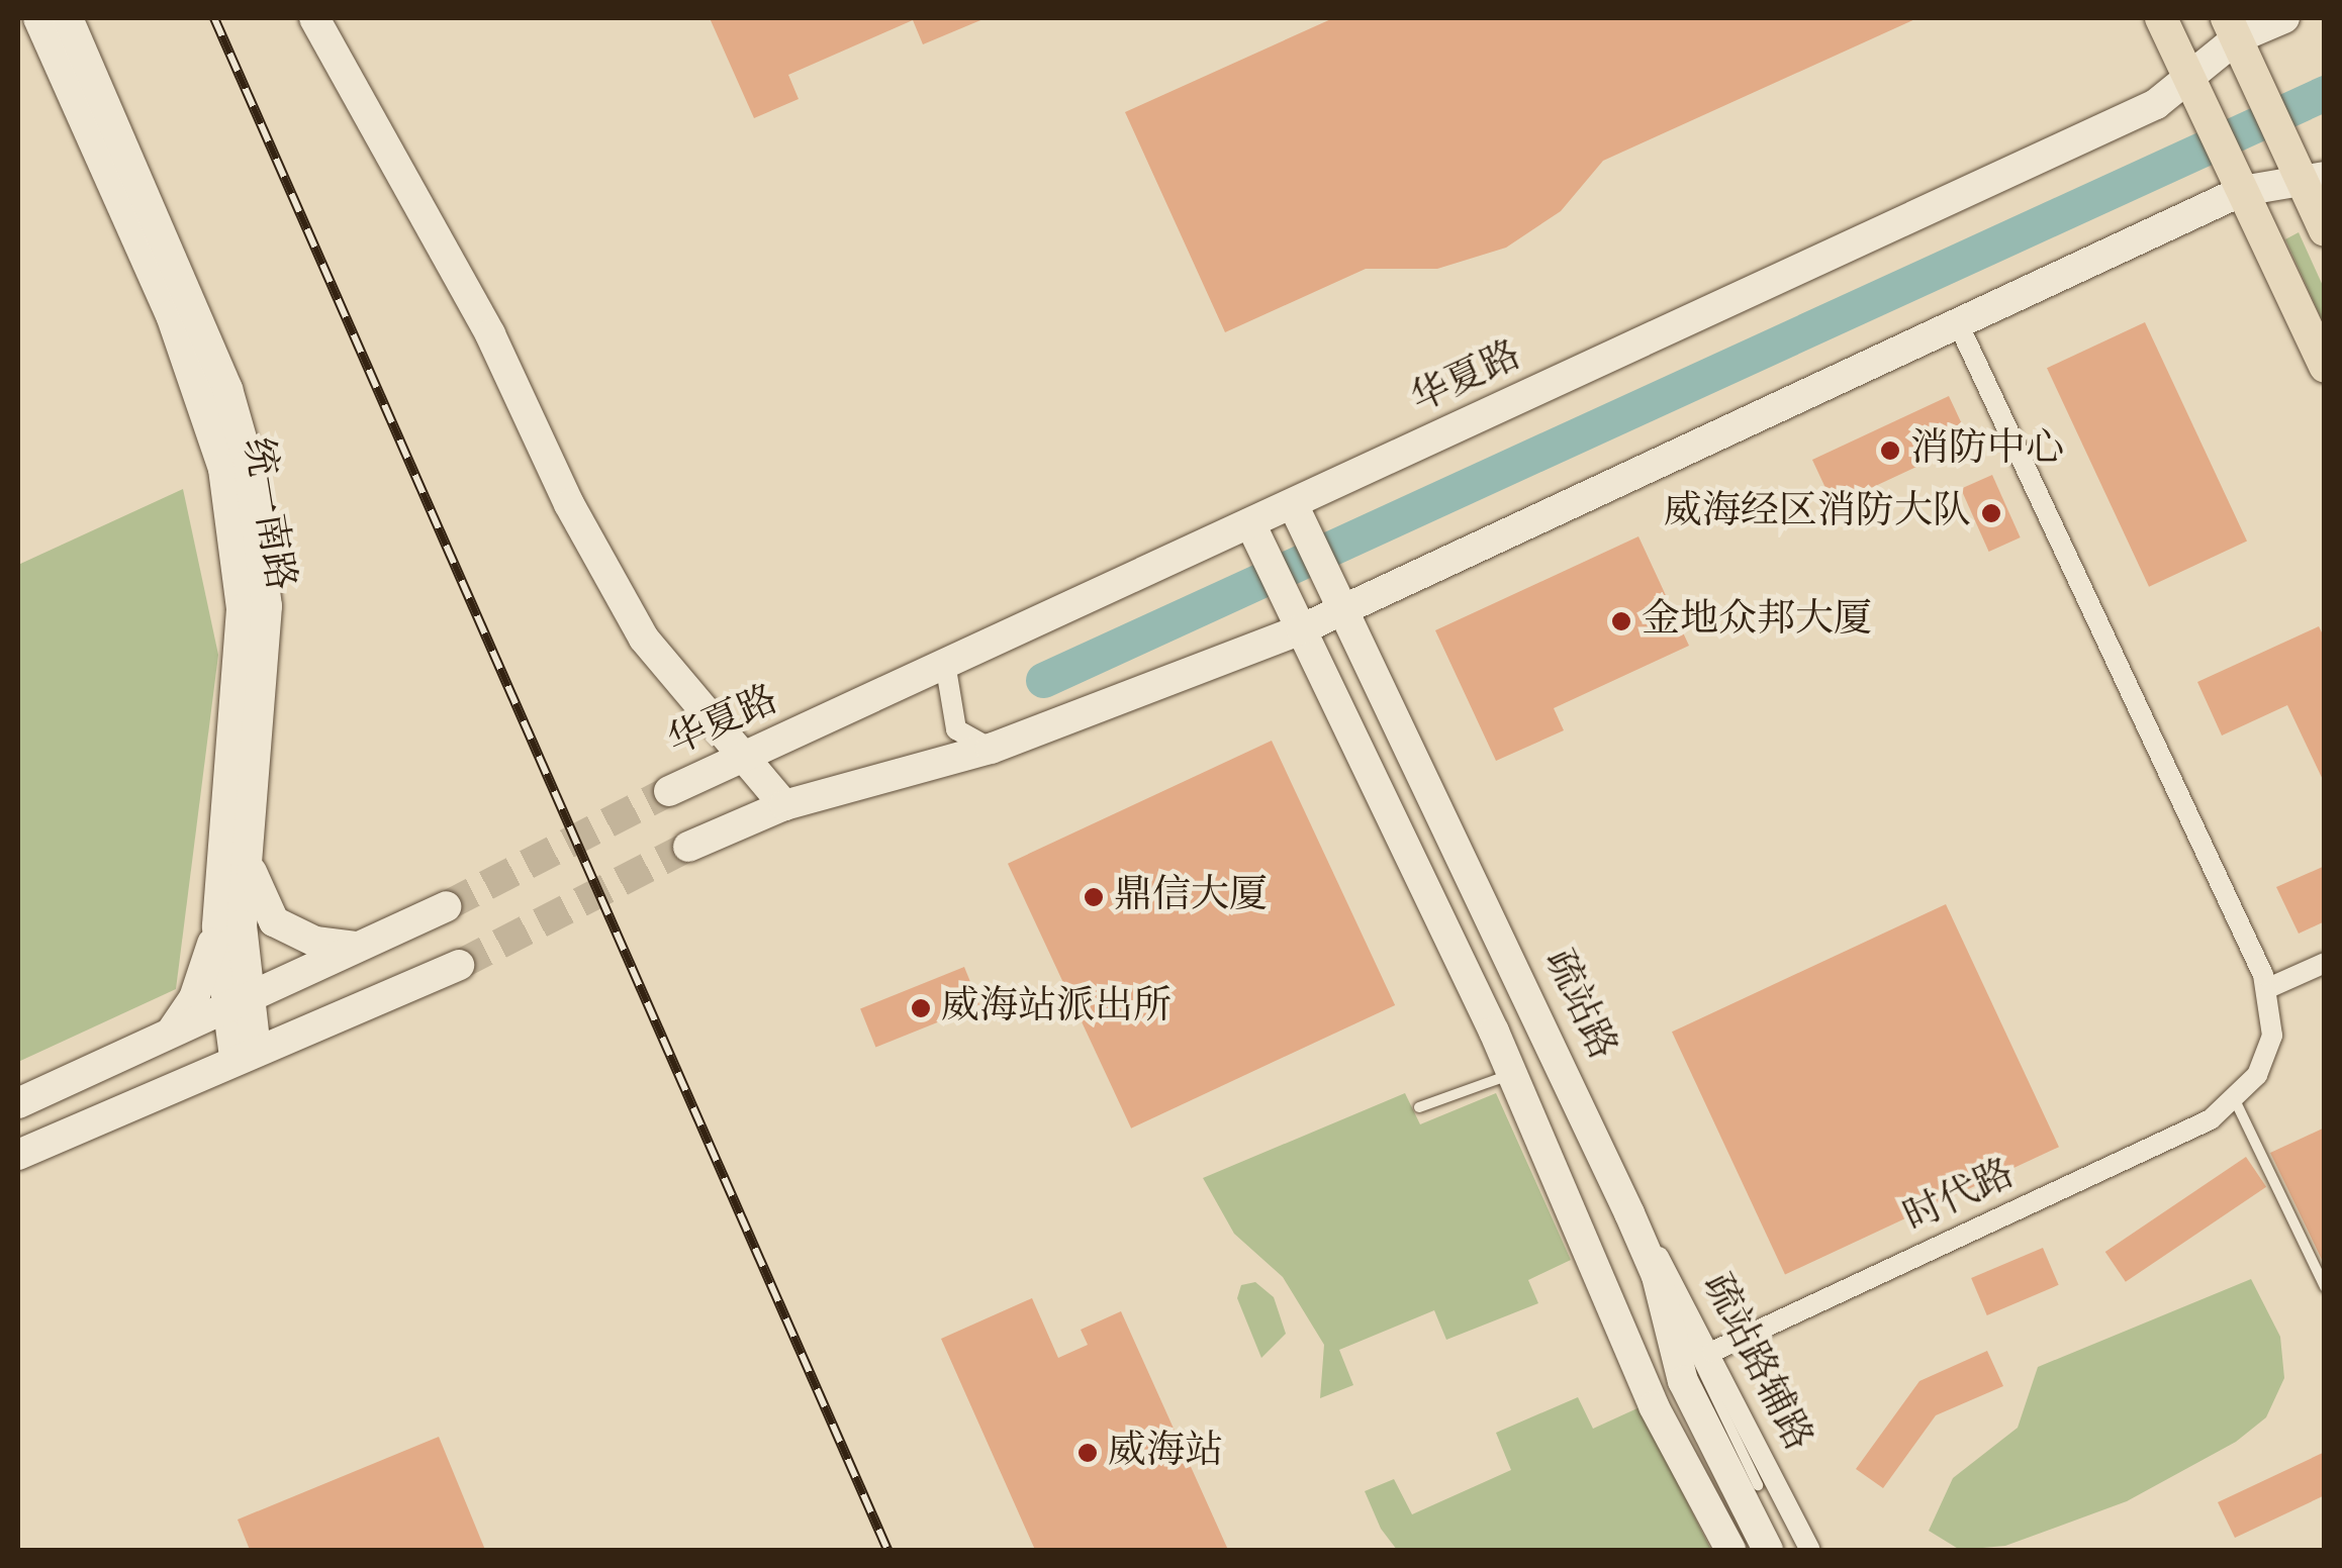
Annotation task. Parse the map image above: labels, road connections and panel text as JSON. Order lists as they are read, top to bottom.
{
  "streets": {
    "main road": ["华夏路", "统一南路", "疏站路"],
    "street": ["时代路", "疏站路辅路"]
  },
  "crossings": [
    ["华夏路", "疏站路"],
    ["疏站路", "疏站路辅路"],
    ["时代路", "疏站路辅路"]
  ],
  "places": [
    "消防中心",
    "威海经区消防大队",
    "金地众邦大厦",
    "鼎信大厦",
    "威海站派出所",
    "威海站"
  ]
}
